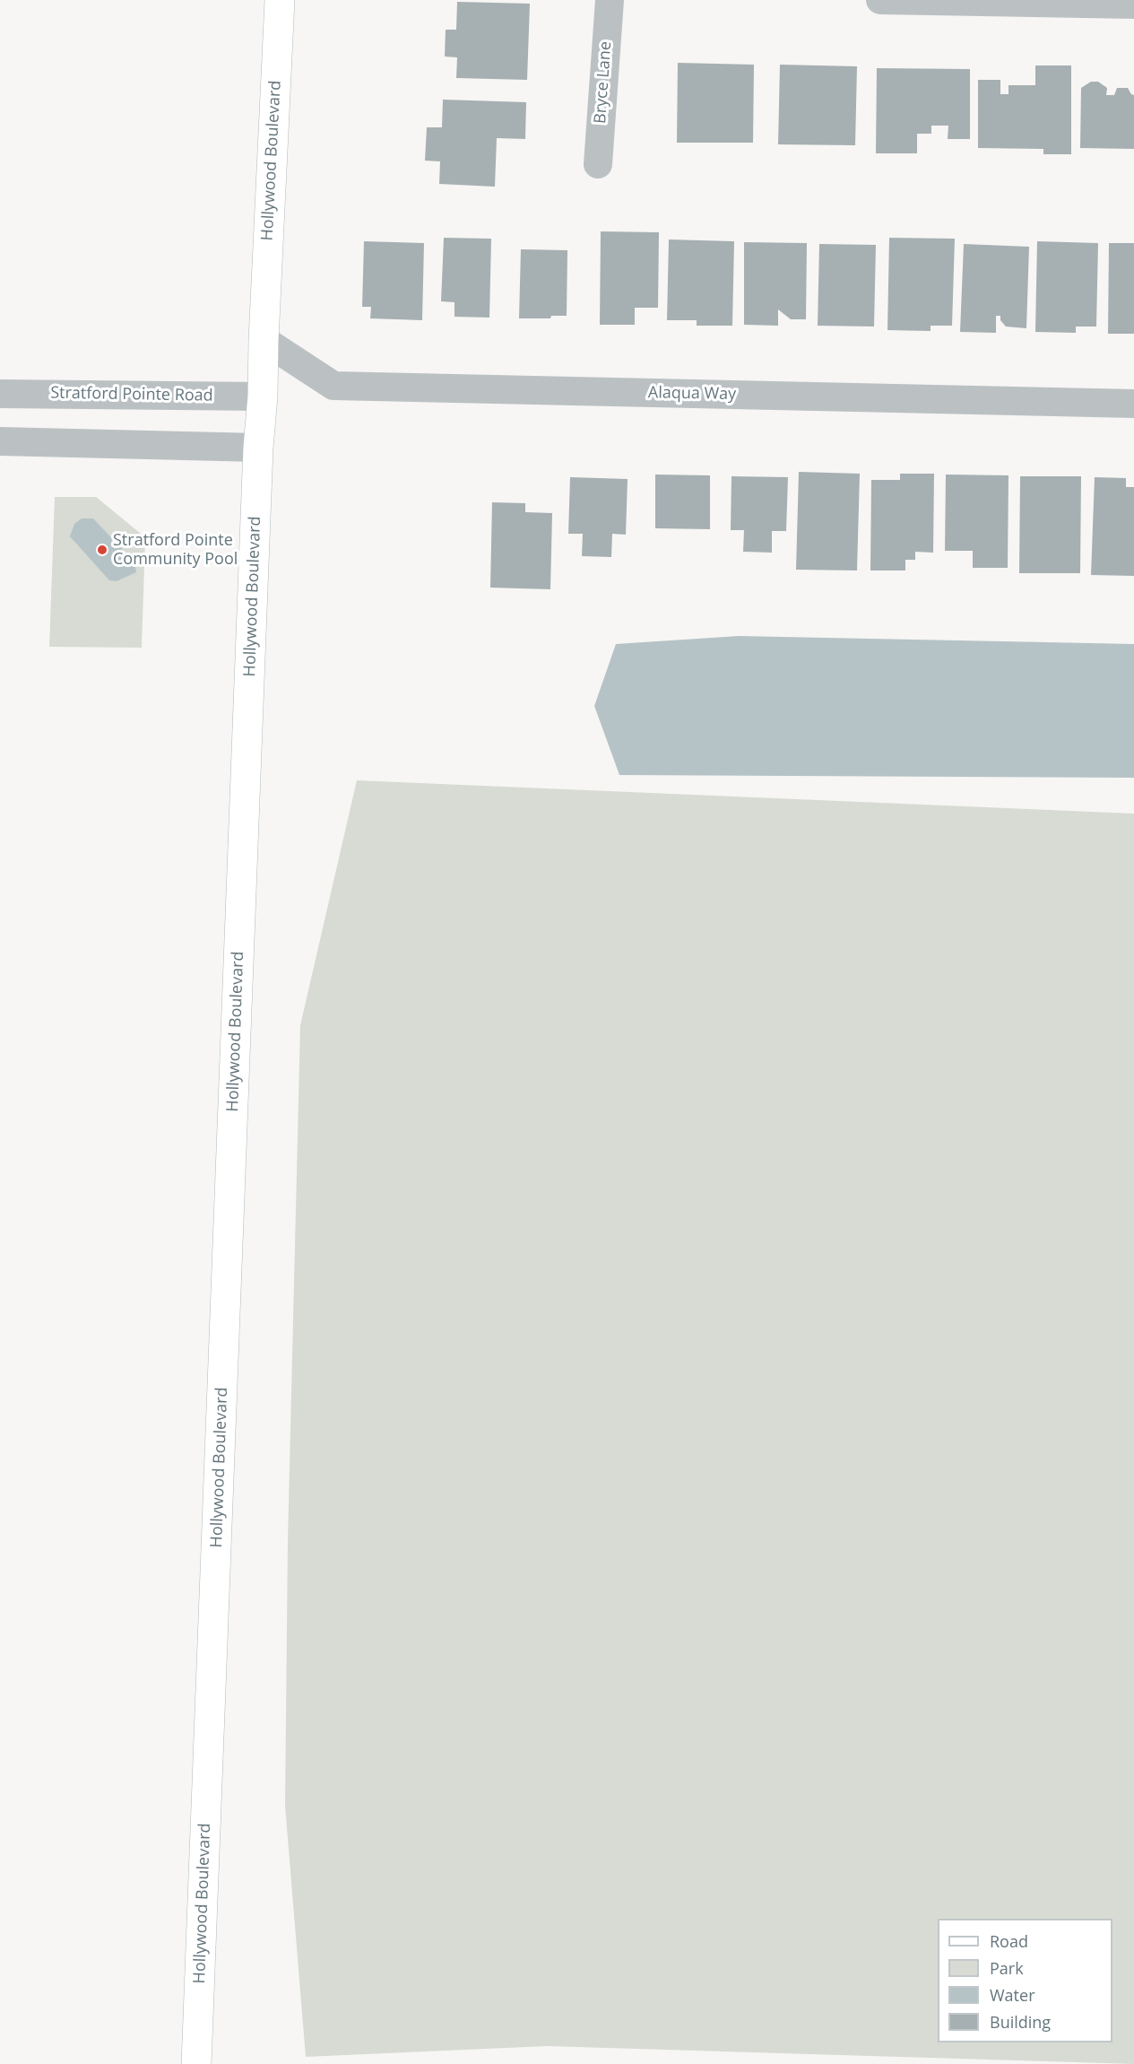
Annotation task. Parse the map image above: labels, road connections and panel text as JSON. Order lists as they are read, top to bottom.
{
  "streets": {
    "street": [
      "Bryce Lane",
      "Hollywood Boulevard",
      "Alaqua Way",
      "Stratford Pointe Road"
    ]
  },
  "crossings": [
    ["Hollywood Boulevard", "Alaqua Way"],
    ["Hollywood Boulevard", "Stratford Pointe Road"]
  ],
  "places": ["Stratford Pointe Community Pool"],
  "legend": [
    "Road",
    "Park",
    "Water",
    "Building"
  ]
}
